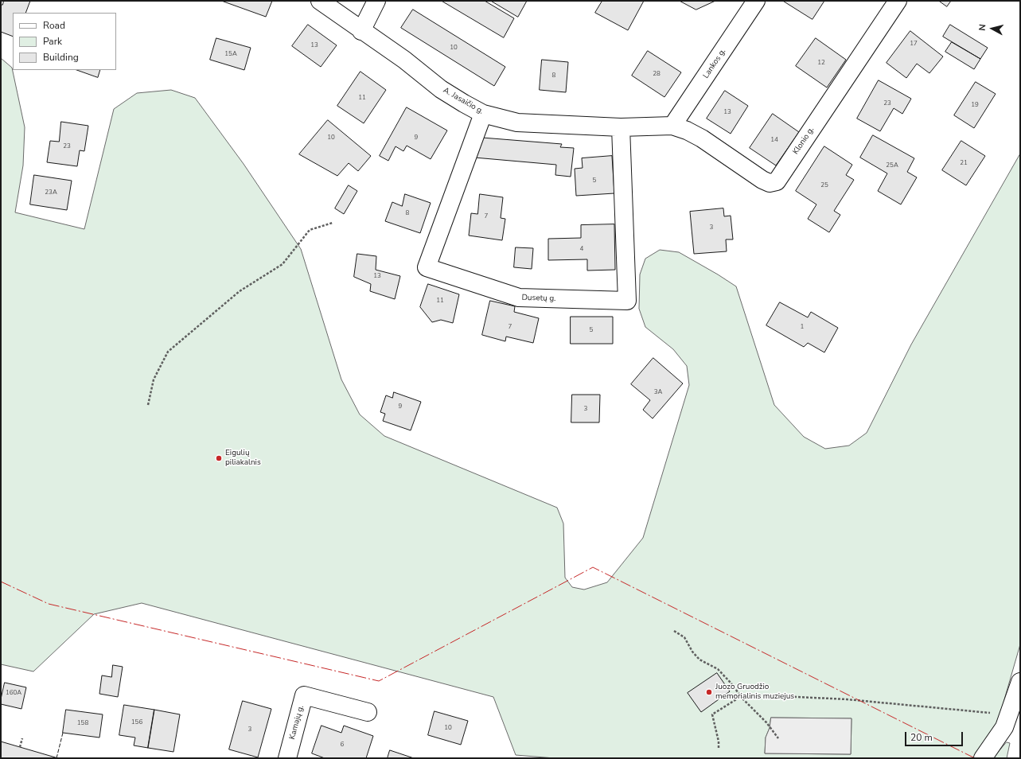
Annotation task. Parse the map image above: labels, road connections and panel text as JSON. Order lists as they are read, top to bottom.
{
  "streets": {
    "street": [
      "Lankos g.",
      "A. Jasaičio g.",
      "Klonio g.",
      "Dusetų g.",
      "Kamajų g."
    ]
  },
  "crossings": [
    ["Lankos g.", "A. Jasaičio g."],
    ["Lankos g.", "Klonio g."],
    ["A. Jasaičio g.", "Klonio g."],
    ["A. Jasaičio g.", "Dusetų g."]
  ],
  "places": ["Eigulių piliakalnis", "Juozo Gruodžio memorialinis muziejus"],
  "house_numbers": [
    "17",
    "13",
    "10",
    "15A",
    "12",
    "28",
    "8",
    "11",
    "23",
    "19",
    "13",
    "10",
    "9",
    "14",
    "23",
    "21",
    "25A",
    "5",
    "25",
    "23A",
    "8",
    "7",
    "3",
    "4",
    "13",
    "11",
    "7",
    "1",
    "5",
    "3A",
    "9",
    "3",
    "160A",
    "156",
    "158",
    "10",
    "3",
    "6"
  ],
  "legend": ["Road", "Park", "Building"],
  "scale_bar": "20 m",
  "north": "left"
}
